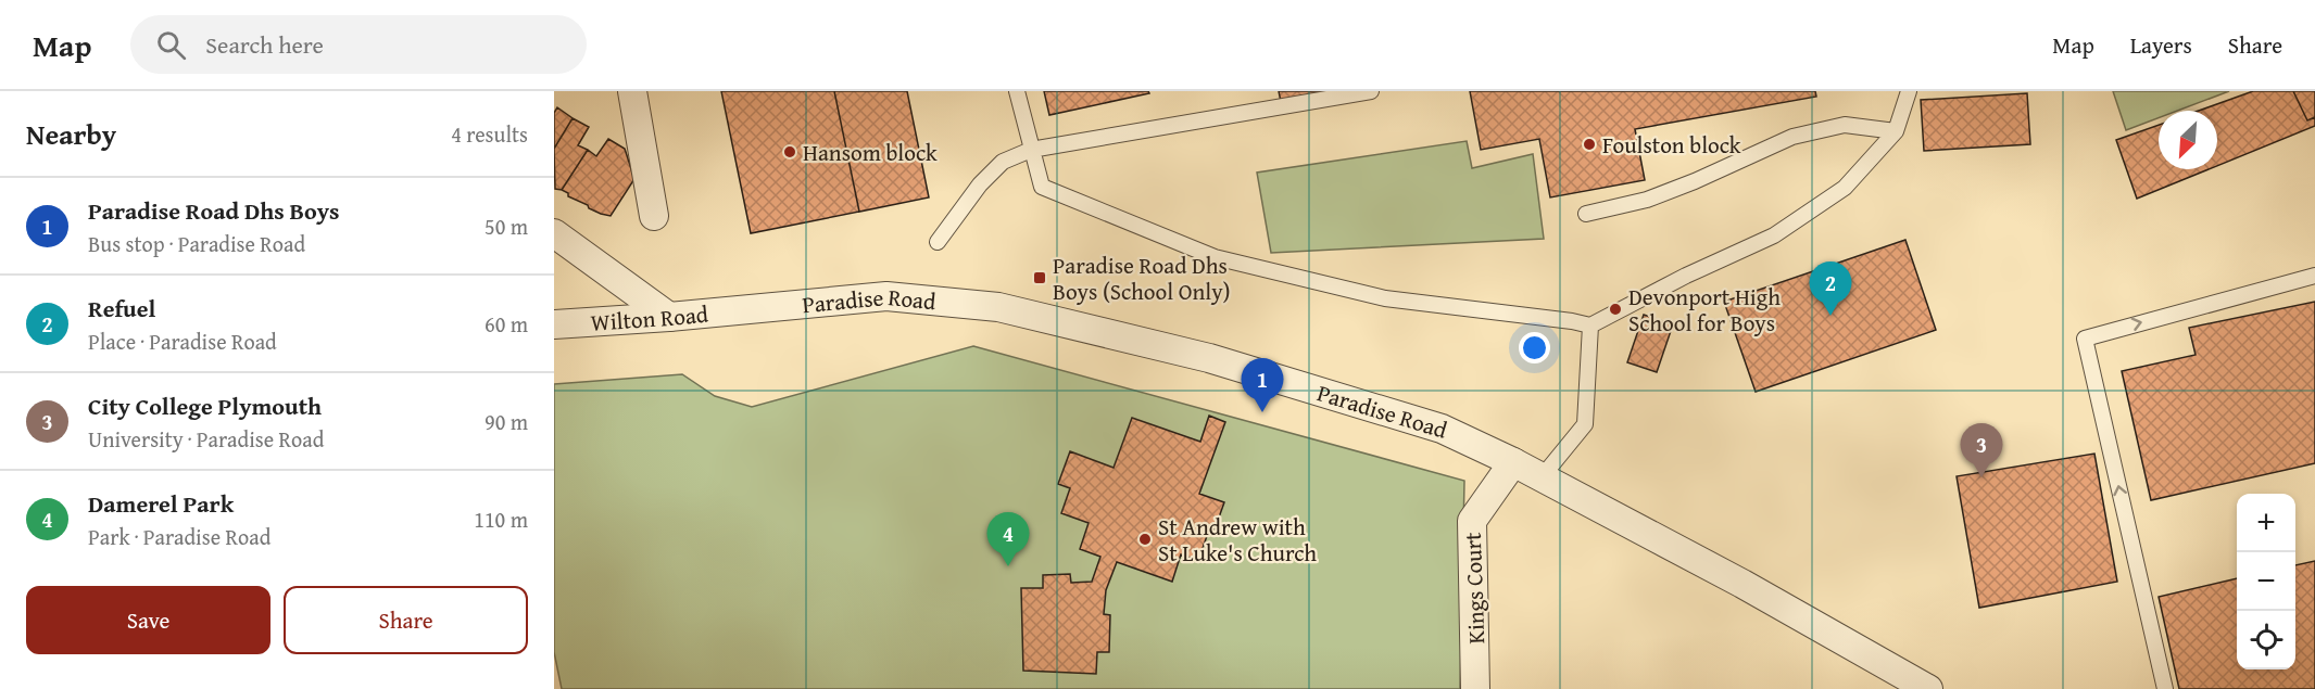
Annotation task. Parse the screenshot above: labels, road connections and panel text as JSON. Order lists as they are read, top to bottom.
{
  "streets": {
    "street": ["Paradise Road", "Wilton Road", "Kings Court"]
  },
  "crossings": [
    ["Paradise Road", "Wilton Road"],
    ["Paradise Road", "Kings Court"]
  ],
  "places": {
    "other": [
      "Foulston block",
      "Hansom block",
      "Devonport High School for Boys",
      "St Andrew with St Luke's Church"
    ],
    "transit": ["Paradise Road Dhs Boys (School Only)"]
  },
  "north": "bottom left",
  "page": {
    "header": "Map",
    "search": "Search here",
    "nav": ["Map", "Layers", "Share"],
    "heading": ["Nearby", "4 results"],
    "list": [
      {
        "mark": "1",
        "name": "Paradise Road Dhs Boys",
        "note": "Bus stop · Paradise Road",
        "value": "50 m"
      },
      {
        "mark": "2",
        "name": "Refuel",
        "note": "Place · Paradise Road",
        "value": "60 m"
      },
      {
        "mark": "3",
        "name": "City College Plymouth",
        "note": "University · Paradise Road",
        "value": "90 m"
      },
      {
        "mark": "4",
        "name": "Damerel Park",
        "note": "Park · Paradise Road",
        "value": "110 m"
      }
    ],
    "pins": [
      "2",
      "1",
      "3",
      "4"
    ],
    "map_buttons": ["+", "−"],
    "buttons": ["Save", "Share"]
  }
}
